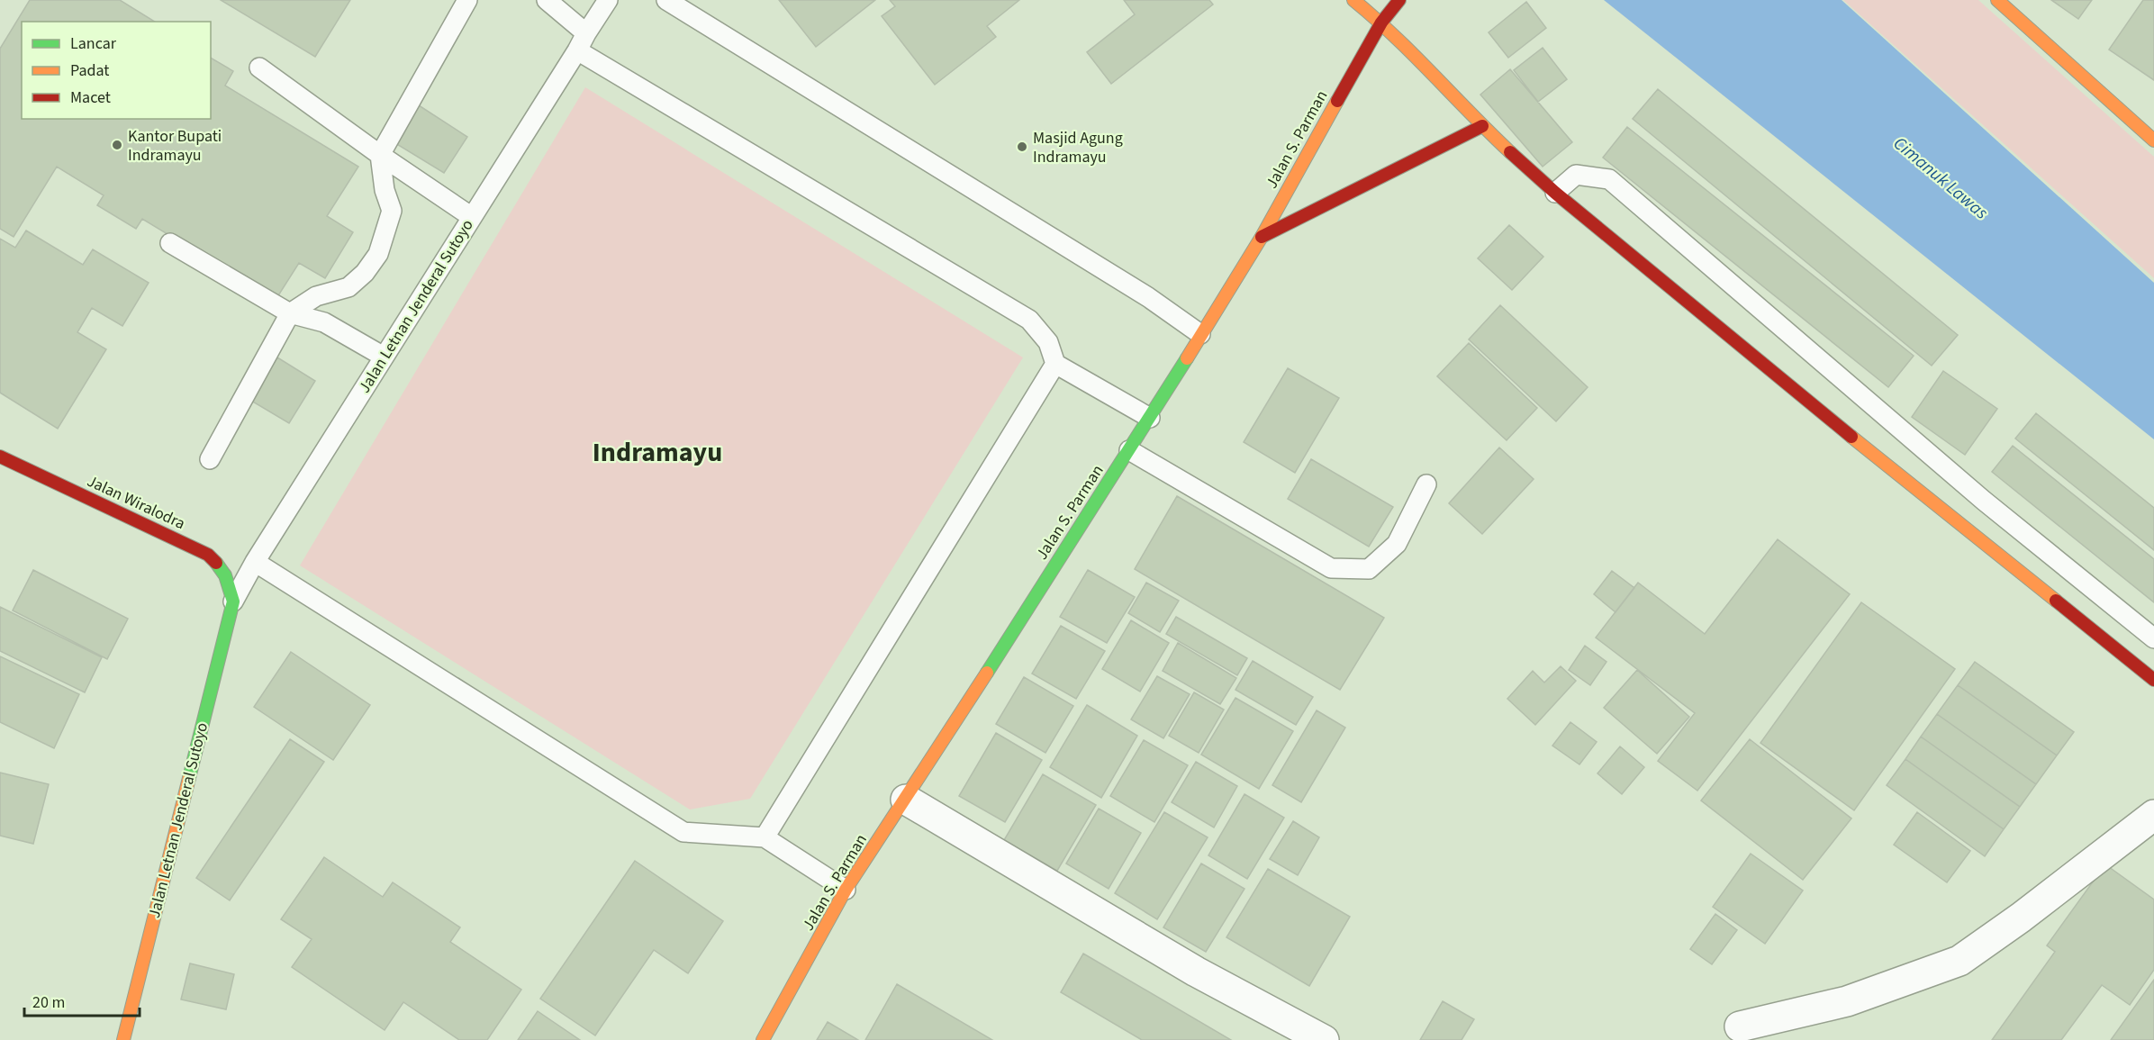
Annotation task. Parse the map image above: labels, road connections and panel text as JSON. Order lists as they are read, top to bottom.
{
  "streets": {
    "street": ["Jalan S. Parman", "Jalan Letnan Jenderal Sutoyo", "Jalan Wiralodra"]
  },
  "crossings": [
    ["Jalan Letnan Jenderal Sutoyo", "Jalan Wiralodra"]
  ],
  "districts": ["Indramayu"],
  "water": ["Cimanuk Lawas"],
  "places": ["Kantor Bupati Indramayu", "Masjid Agung Indramayu"],
  "legend": ["Lancar", "Padat", "Macet"],
  "scale_bar": "20 m"
}
